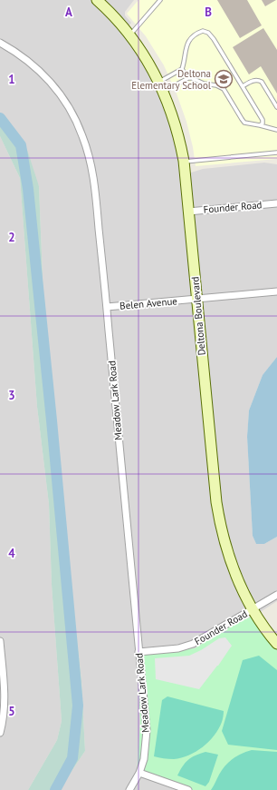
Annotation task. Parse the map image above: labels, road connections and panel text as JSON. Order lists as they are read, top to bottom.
{
  "streets": {
    "main road": ["Deltona Boulevard"],
    "street": ["Founder Road", "Belen Avenue", "Meadow Lark Road"]
  },
  "crossings": [
    ["Founder Road", "Deltona Boulevard"],
    ["Founder Road", "Meadow Lark Road"],
    ["Belen Avenue", "Deltona Boulevard"],
    ["Belen Avenue", "Meadow Lark Road"]
  ],
  "places": {
    "school or university": ["Deltona Elementary School"]
  },
  "grid": {
    "columns": ["A", "B"],
    "rows": [
      "1",
      "2",
      "3",
      "4",
      "5"
    ]
  }
}
